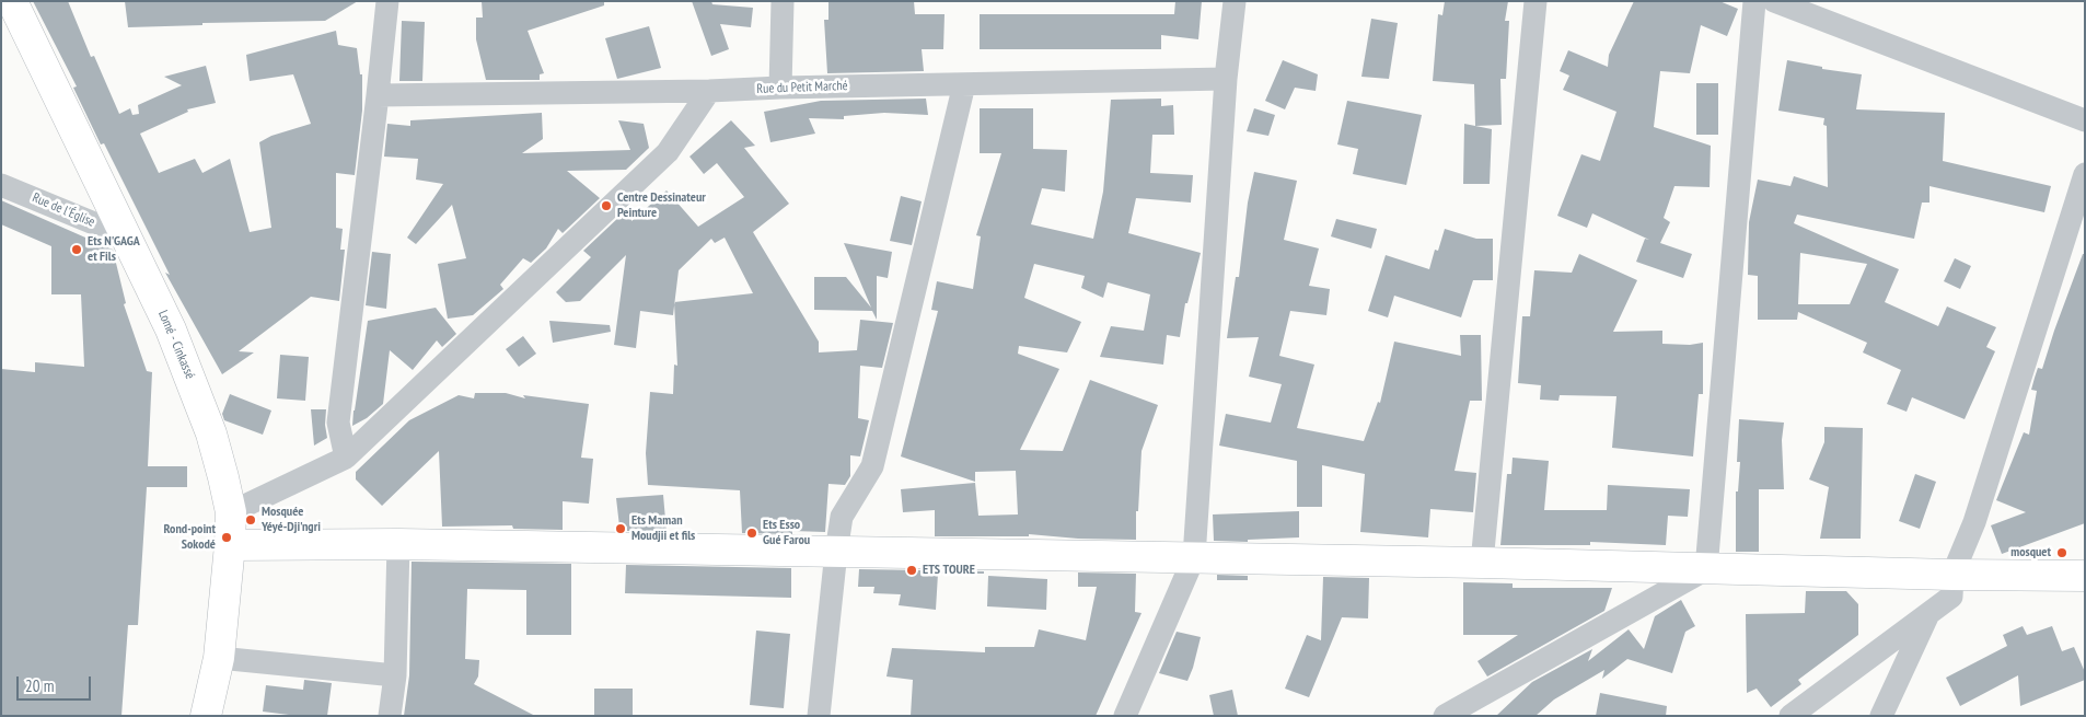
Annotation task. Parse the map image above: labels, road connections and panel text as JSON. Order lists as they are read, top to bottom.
{
  "streets": {
    "main road": ["Lomé - Cinkassé"],
    "street": ["Rue du Petit Marché", "Rue de l'Église"]
  },
  "crossings": [
    ["Rue de l'Église", "Lomé - Cinkassé"]
  ],
  "places": [
    "Centre Dessinateur Peinture",
    "Ets N'GAGA et Fils",
    "Mosquée Yéyé-Dji'ngri",
    "Ets Maman Moudjii et fils",
    "Ets Esso Gué Farou",
    "Rond-point Sokodé",
    "mosquet",
    "ETS TOURE"
  ],
  "scale_bar": "20 m"
}
